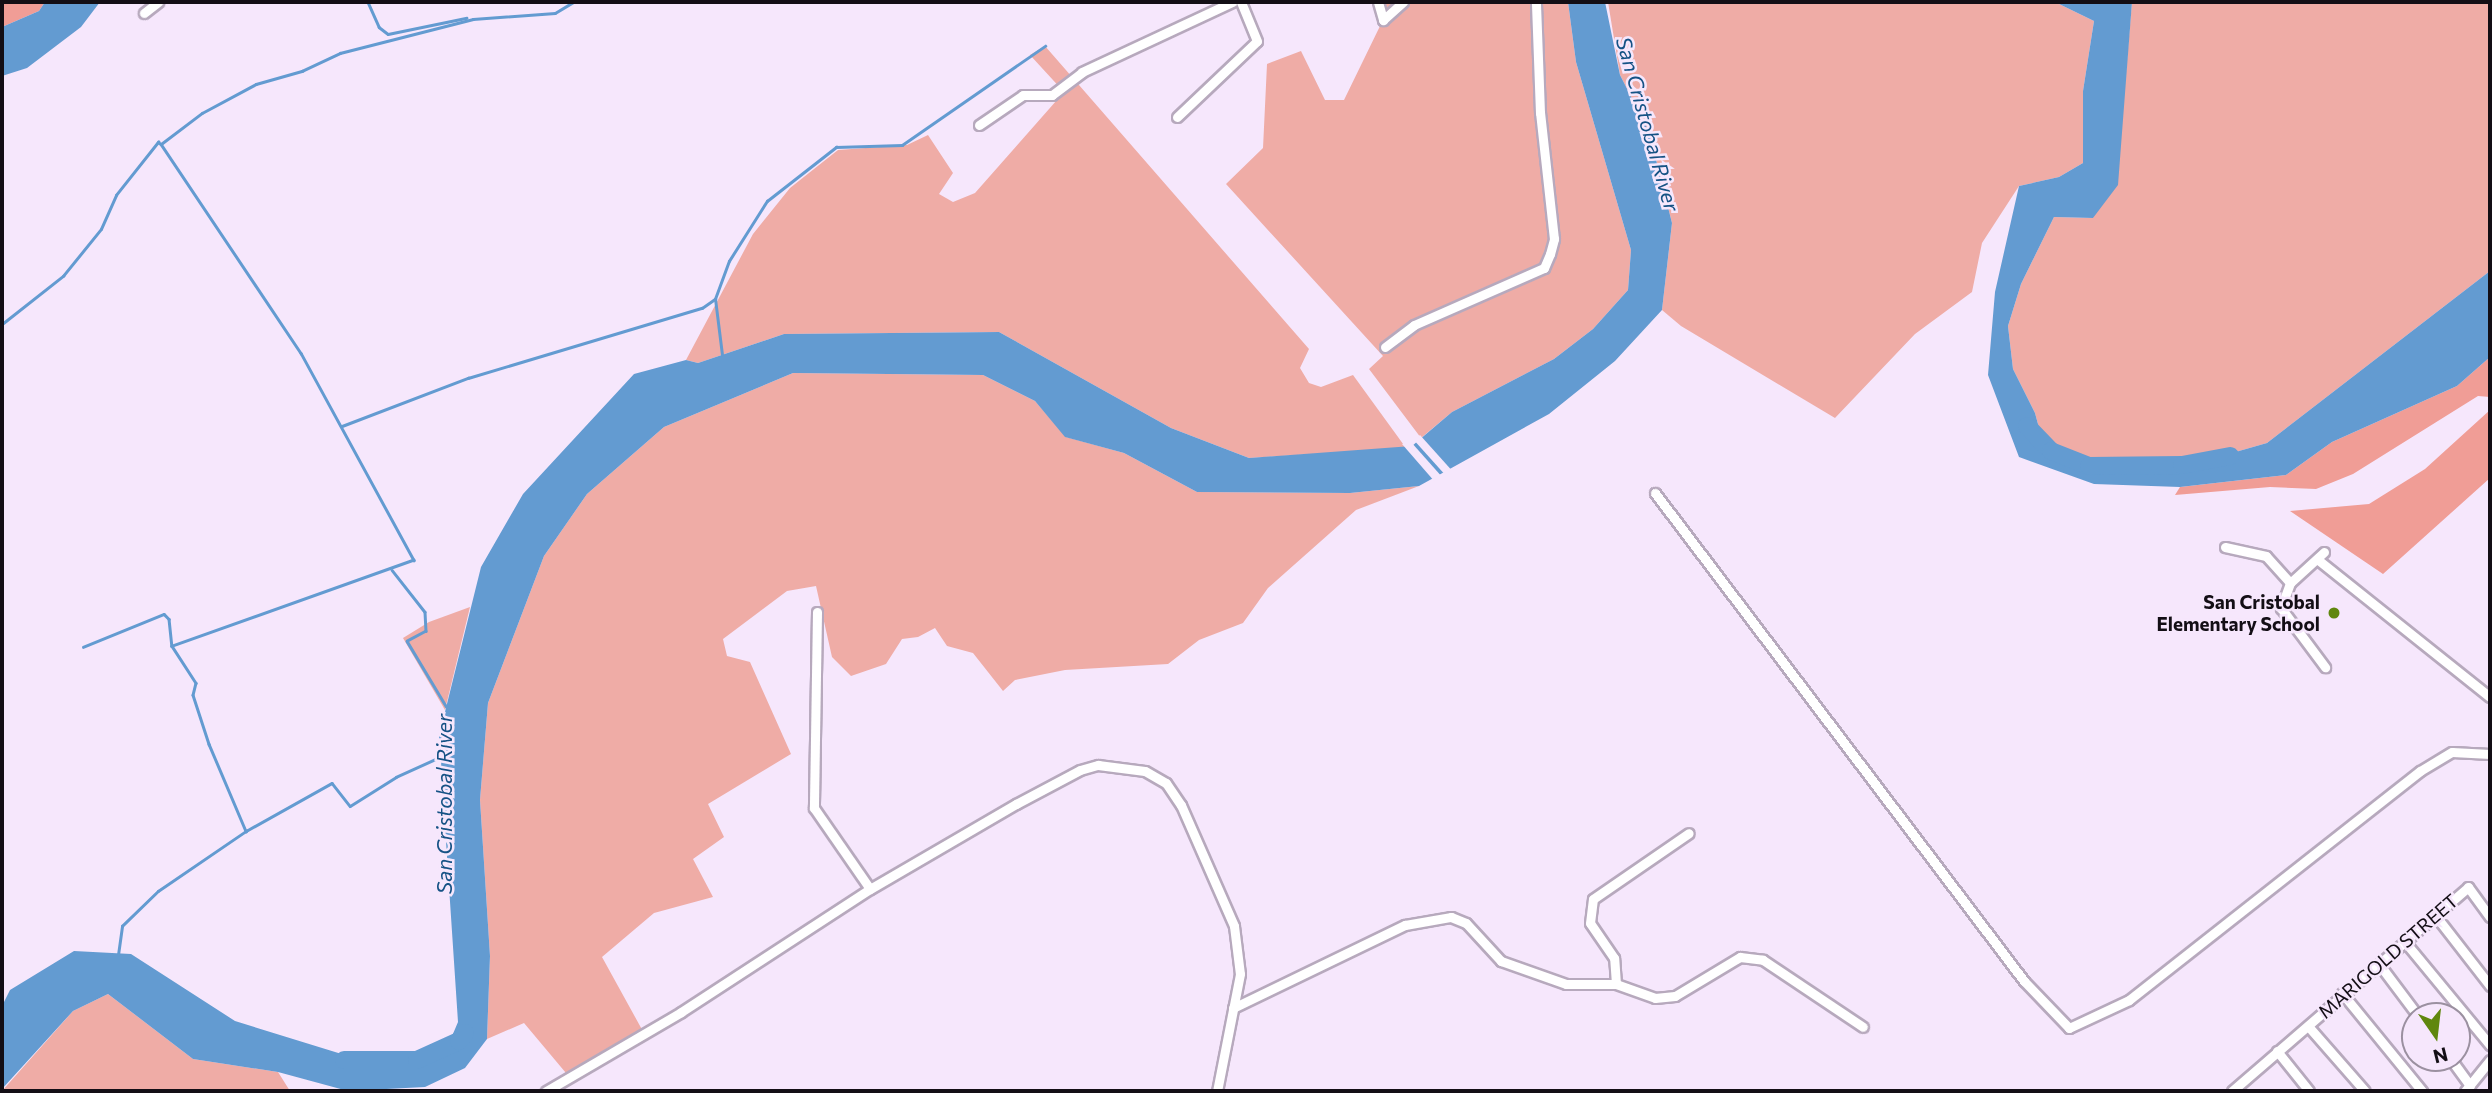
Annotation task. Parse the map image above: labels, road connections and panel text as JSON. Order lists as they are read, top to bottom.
{
  "streets": {
    "street": ["MARIGOLD STREET"]
  },
  "water": ["San Cristobal River"],
  "places": ["San Cristobal Elementary School"],
  "north": "bottom"
}
